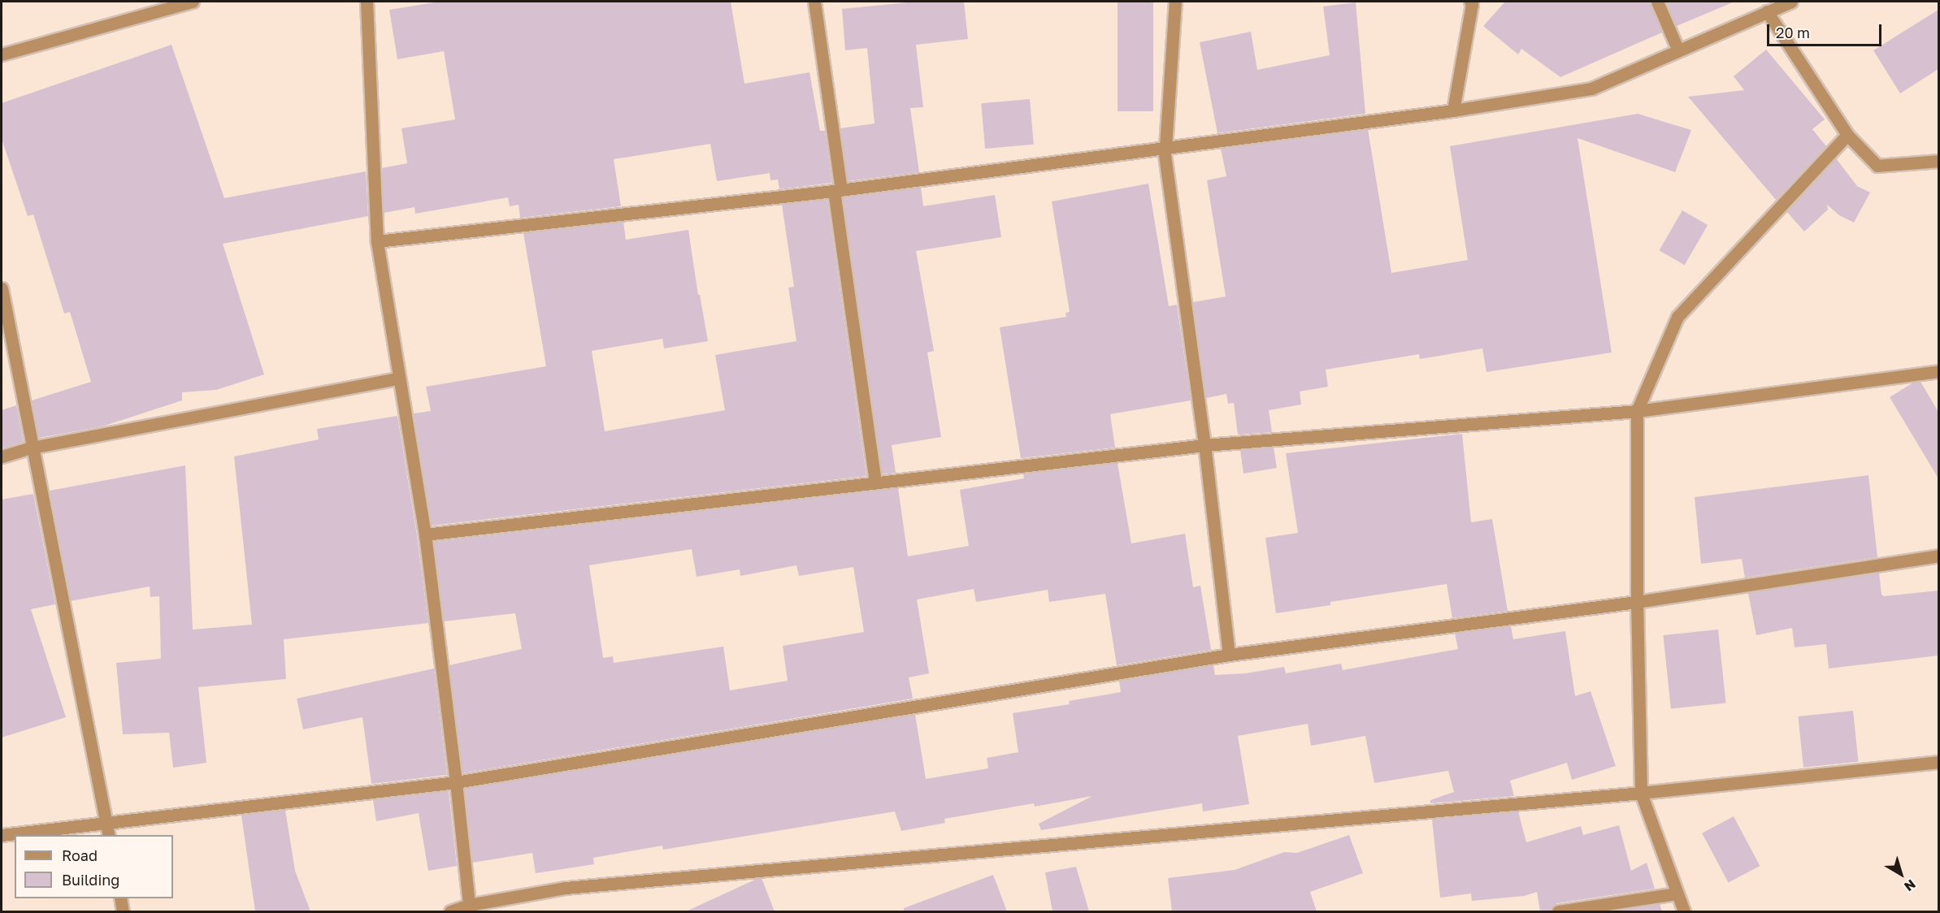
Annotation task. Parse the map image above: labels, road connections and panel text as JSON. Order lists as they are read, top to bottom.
{
  "legend": ["Road", "Building"],
  "scale_bar": "20 m",
  "north": "bottom right"
}
